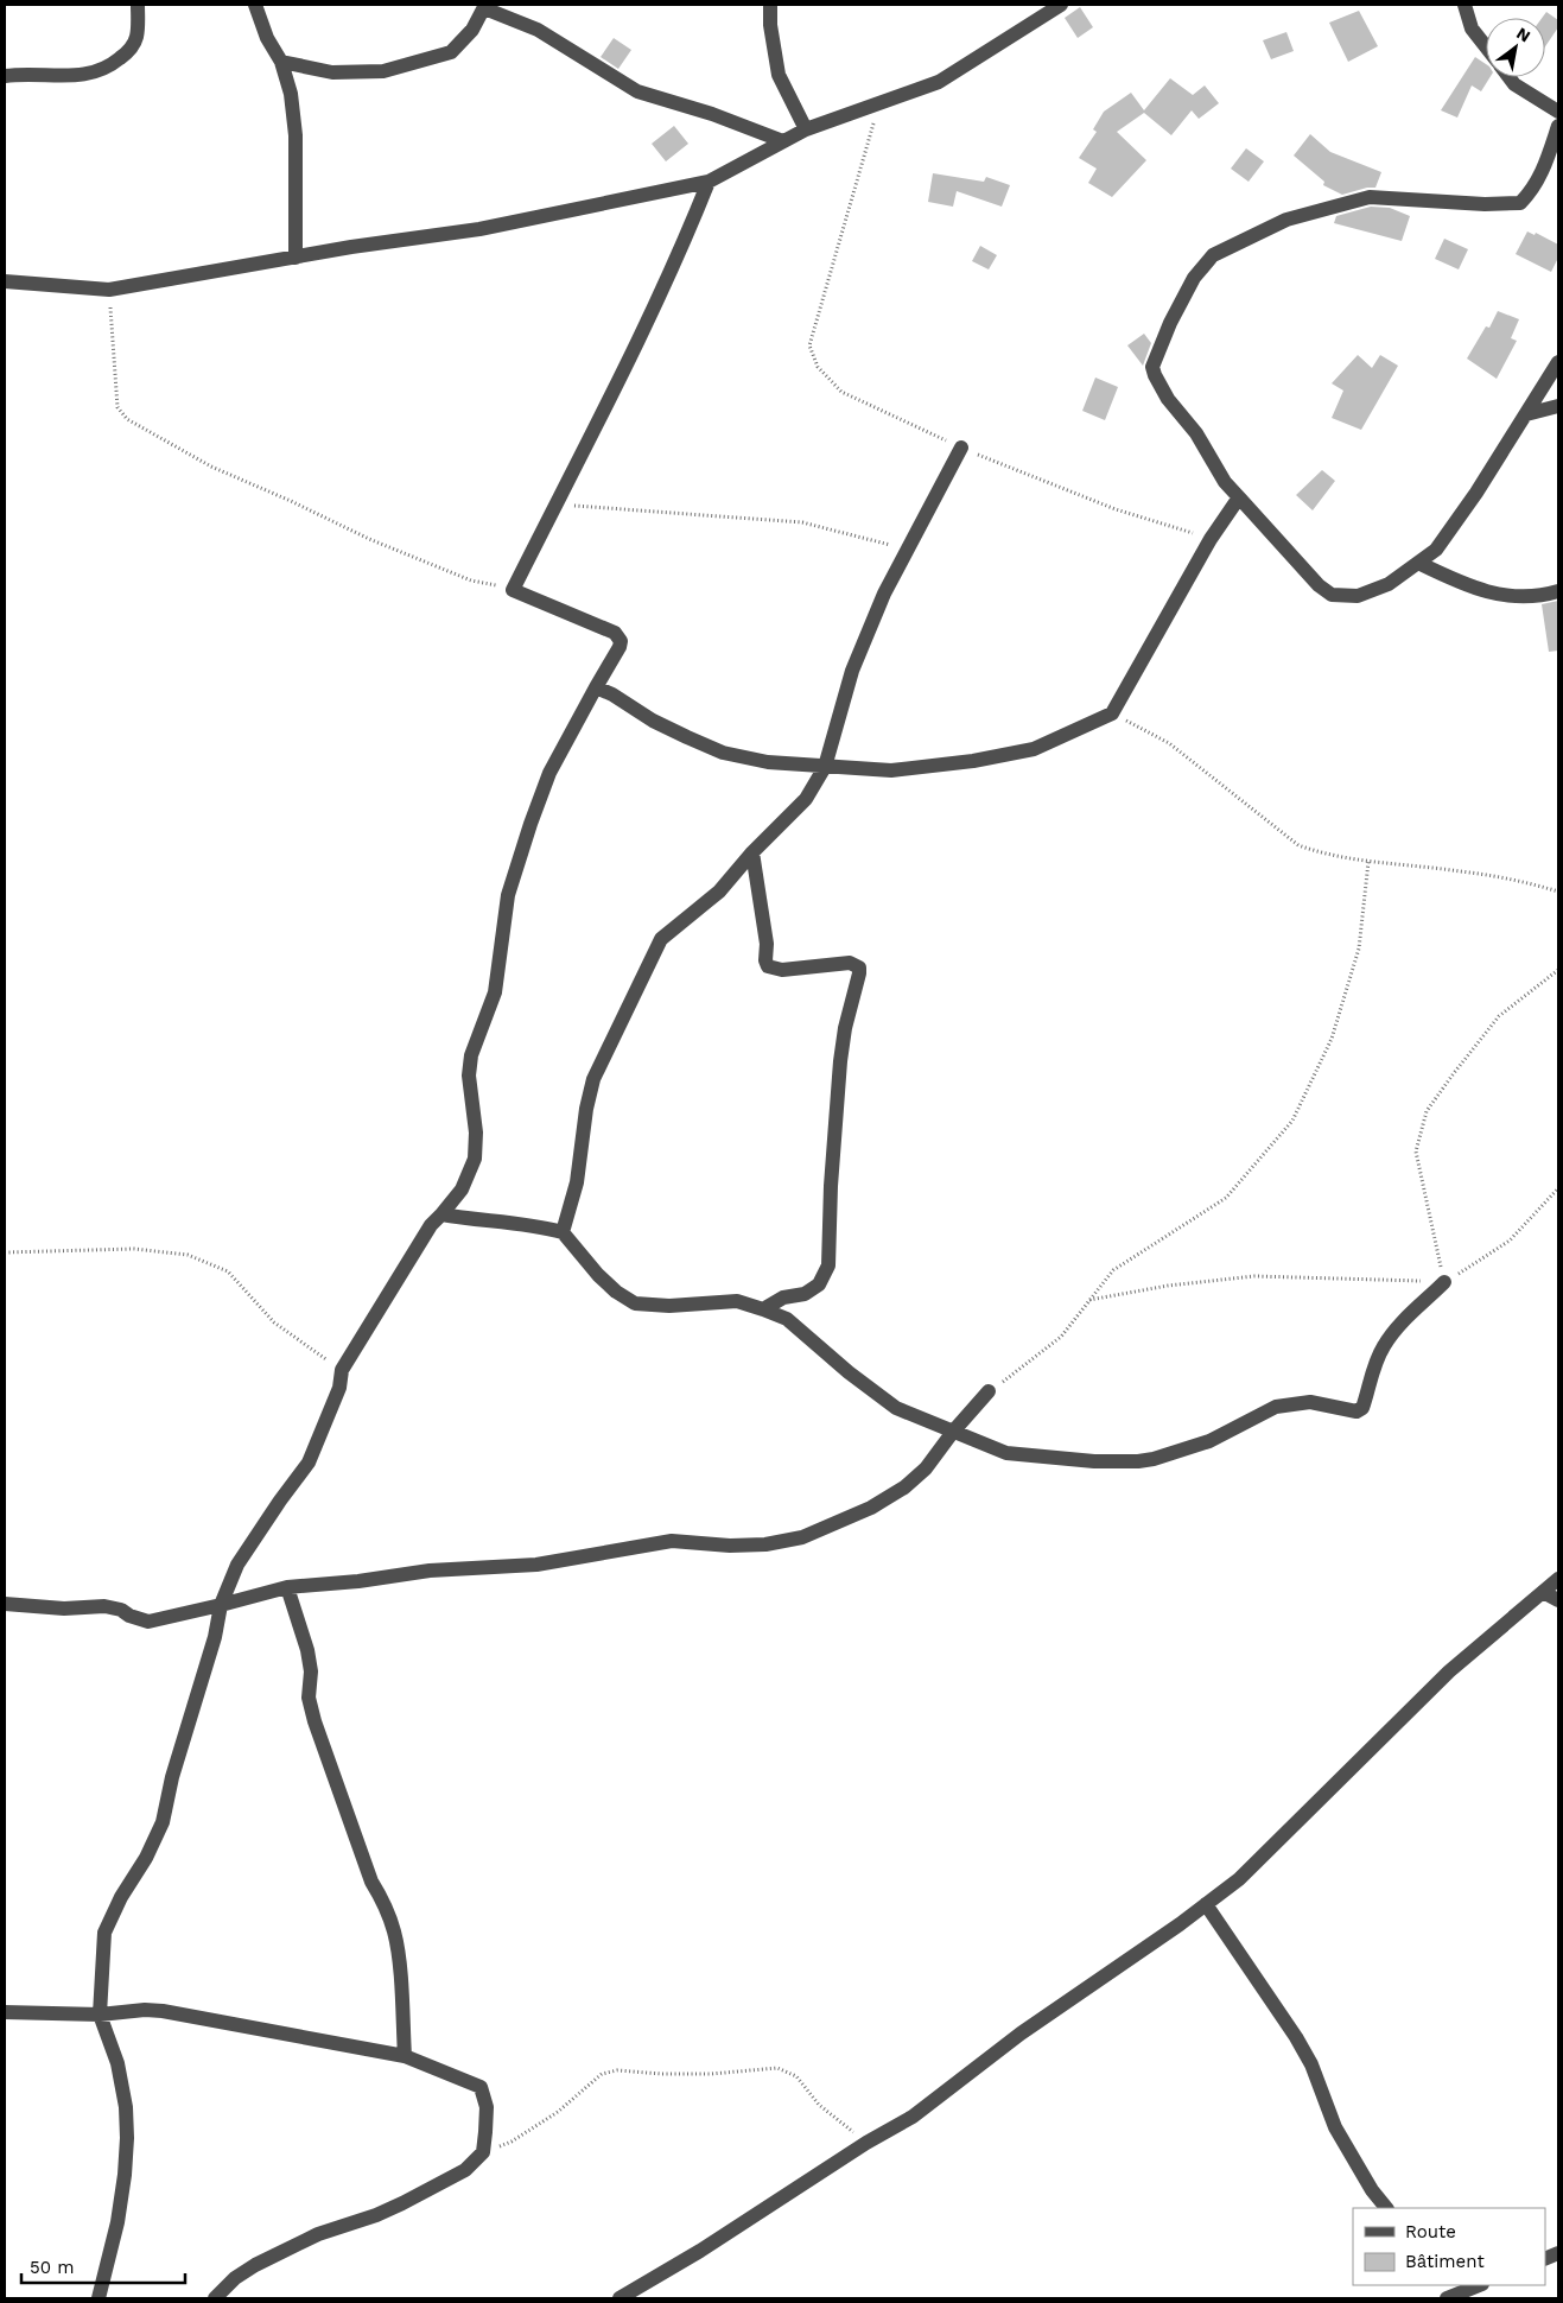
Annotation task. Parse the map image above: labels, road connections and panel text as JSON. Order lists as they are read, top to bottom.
{
  "legend": ["Route", "Bâtiment"],
  "scale_bar": "50 m",
  "north": "top right"
}
